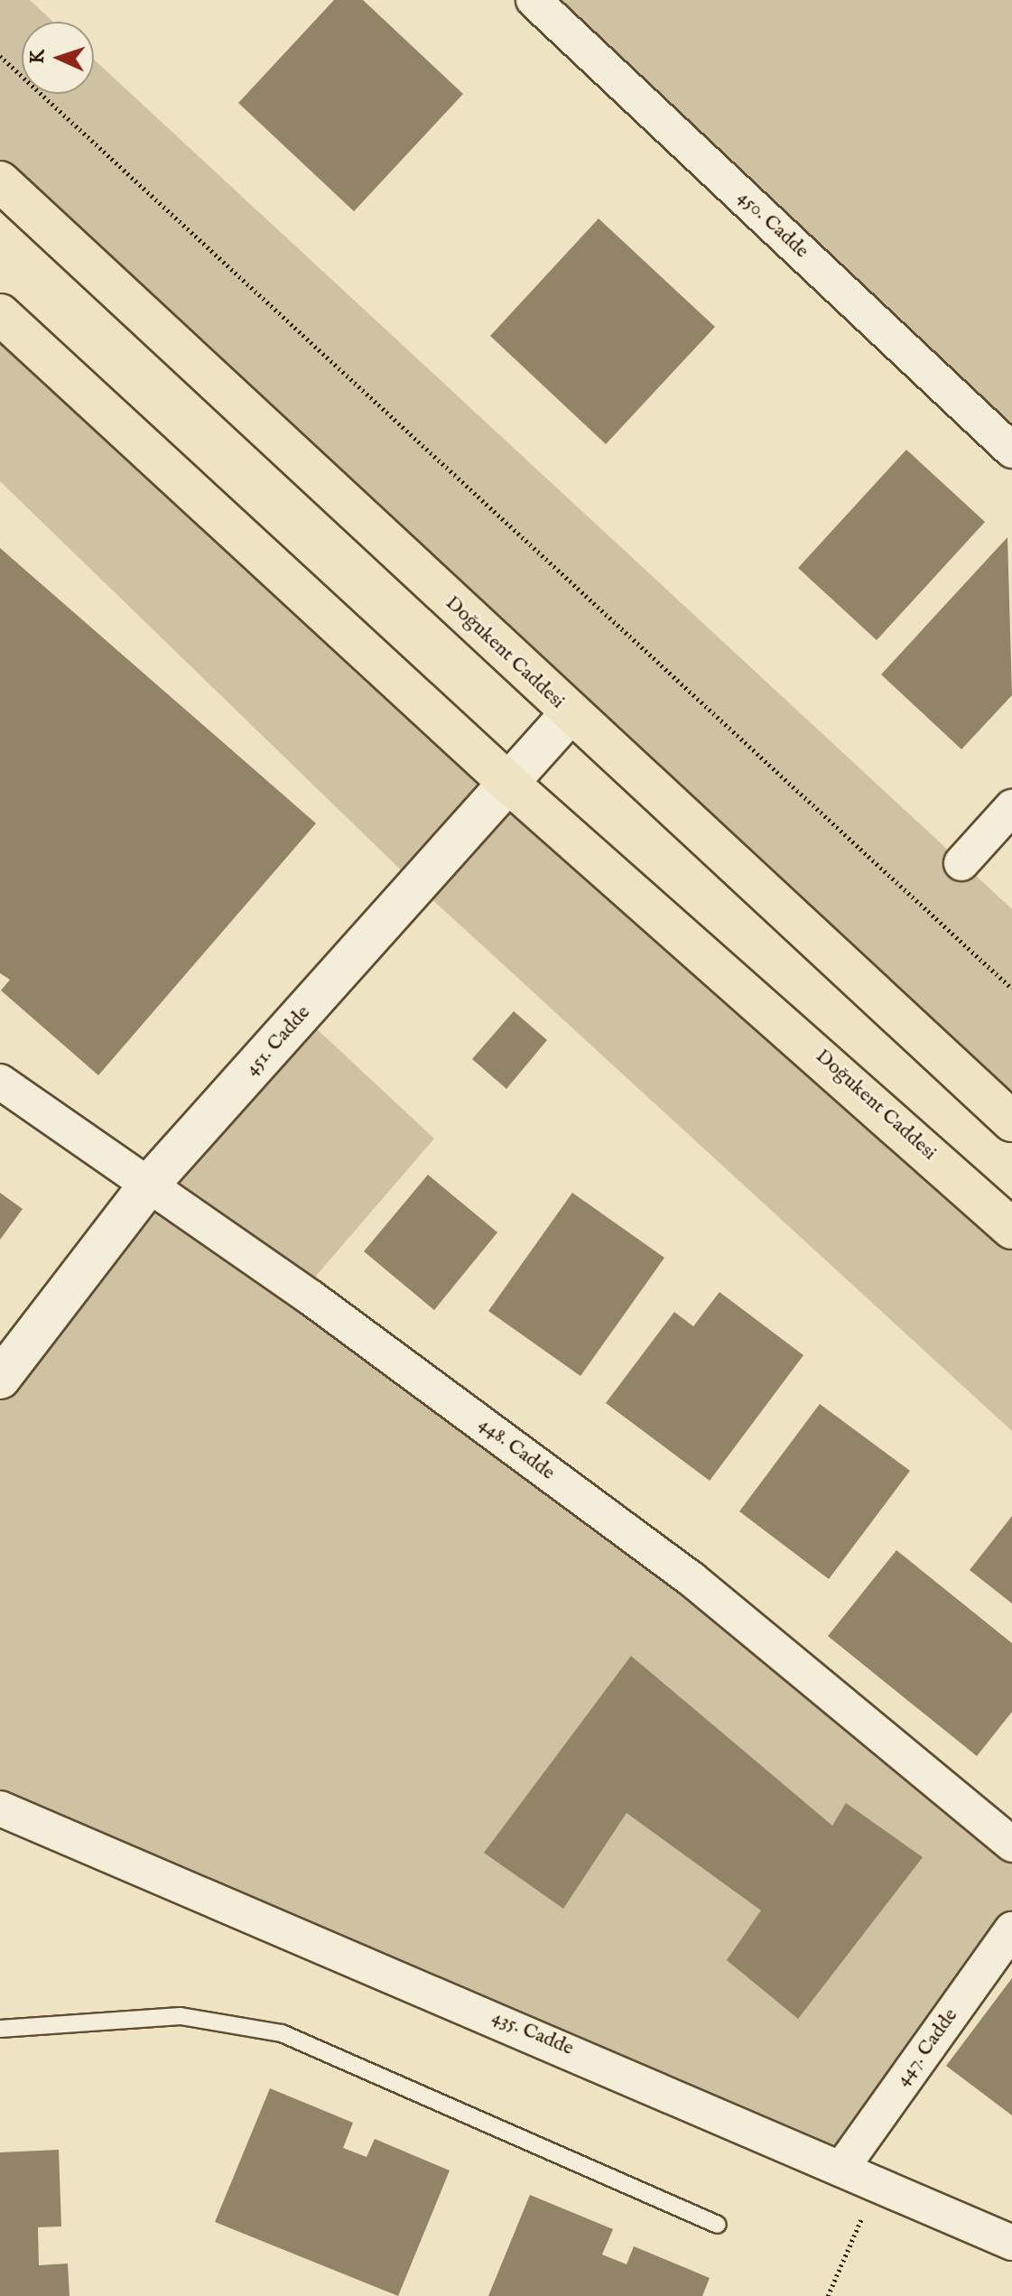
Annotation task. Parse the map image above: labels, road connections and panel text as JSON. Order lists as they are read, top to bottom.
{
  "streets": {
    "main road": ["Doğukent Caddesi"],
    "street": [
      "450. Cadde",
      "451. Cadde",
      "448. Cadde",
      "435. Cadde",
      "447. Cadde"
    ]
  },
  "crossings": [
    ["Doğukent Caddesi", "451. Cadde"],
    ["451. Cadde", "448. Cadde"],
    ["435. Cadde", "447. Cadde"]
  ],
  "north": "left"
}
